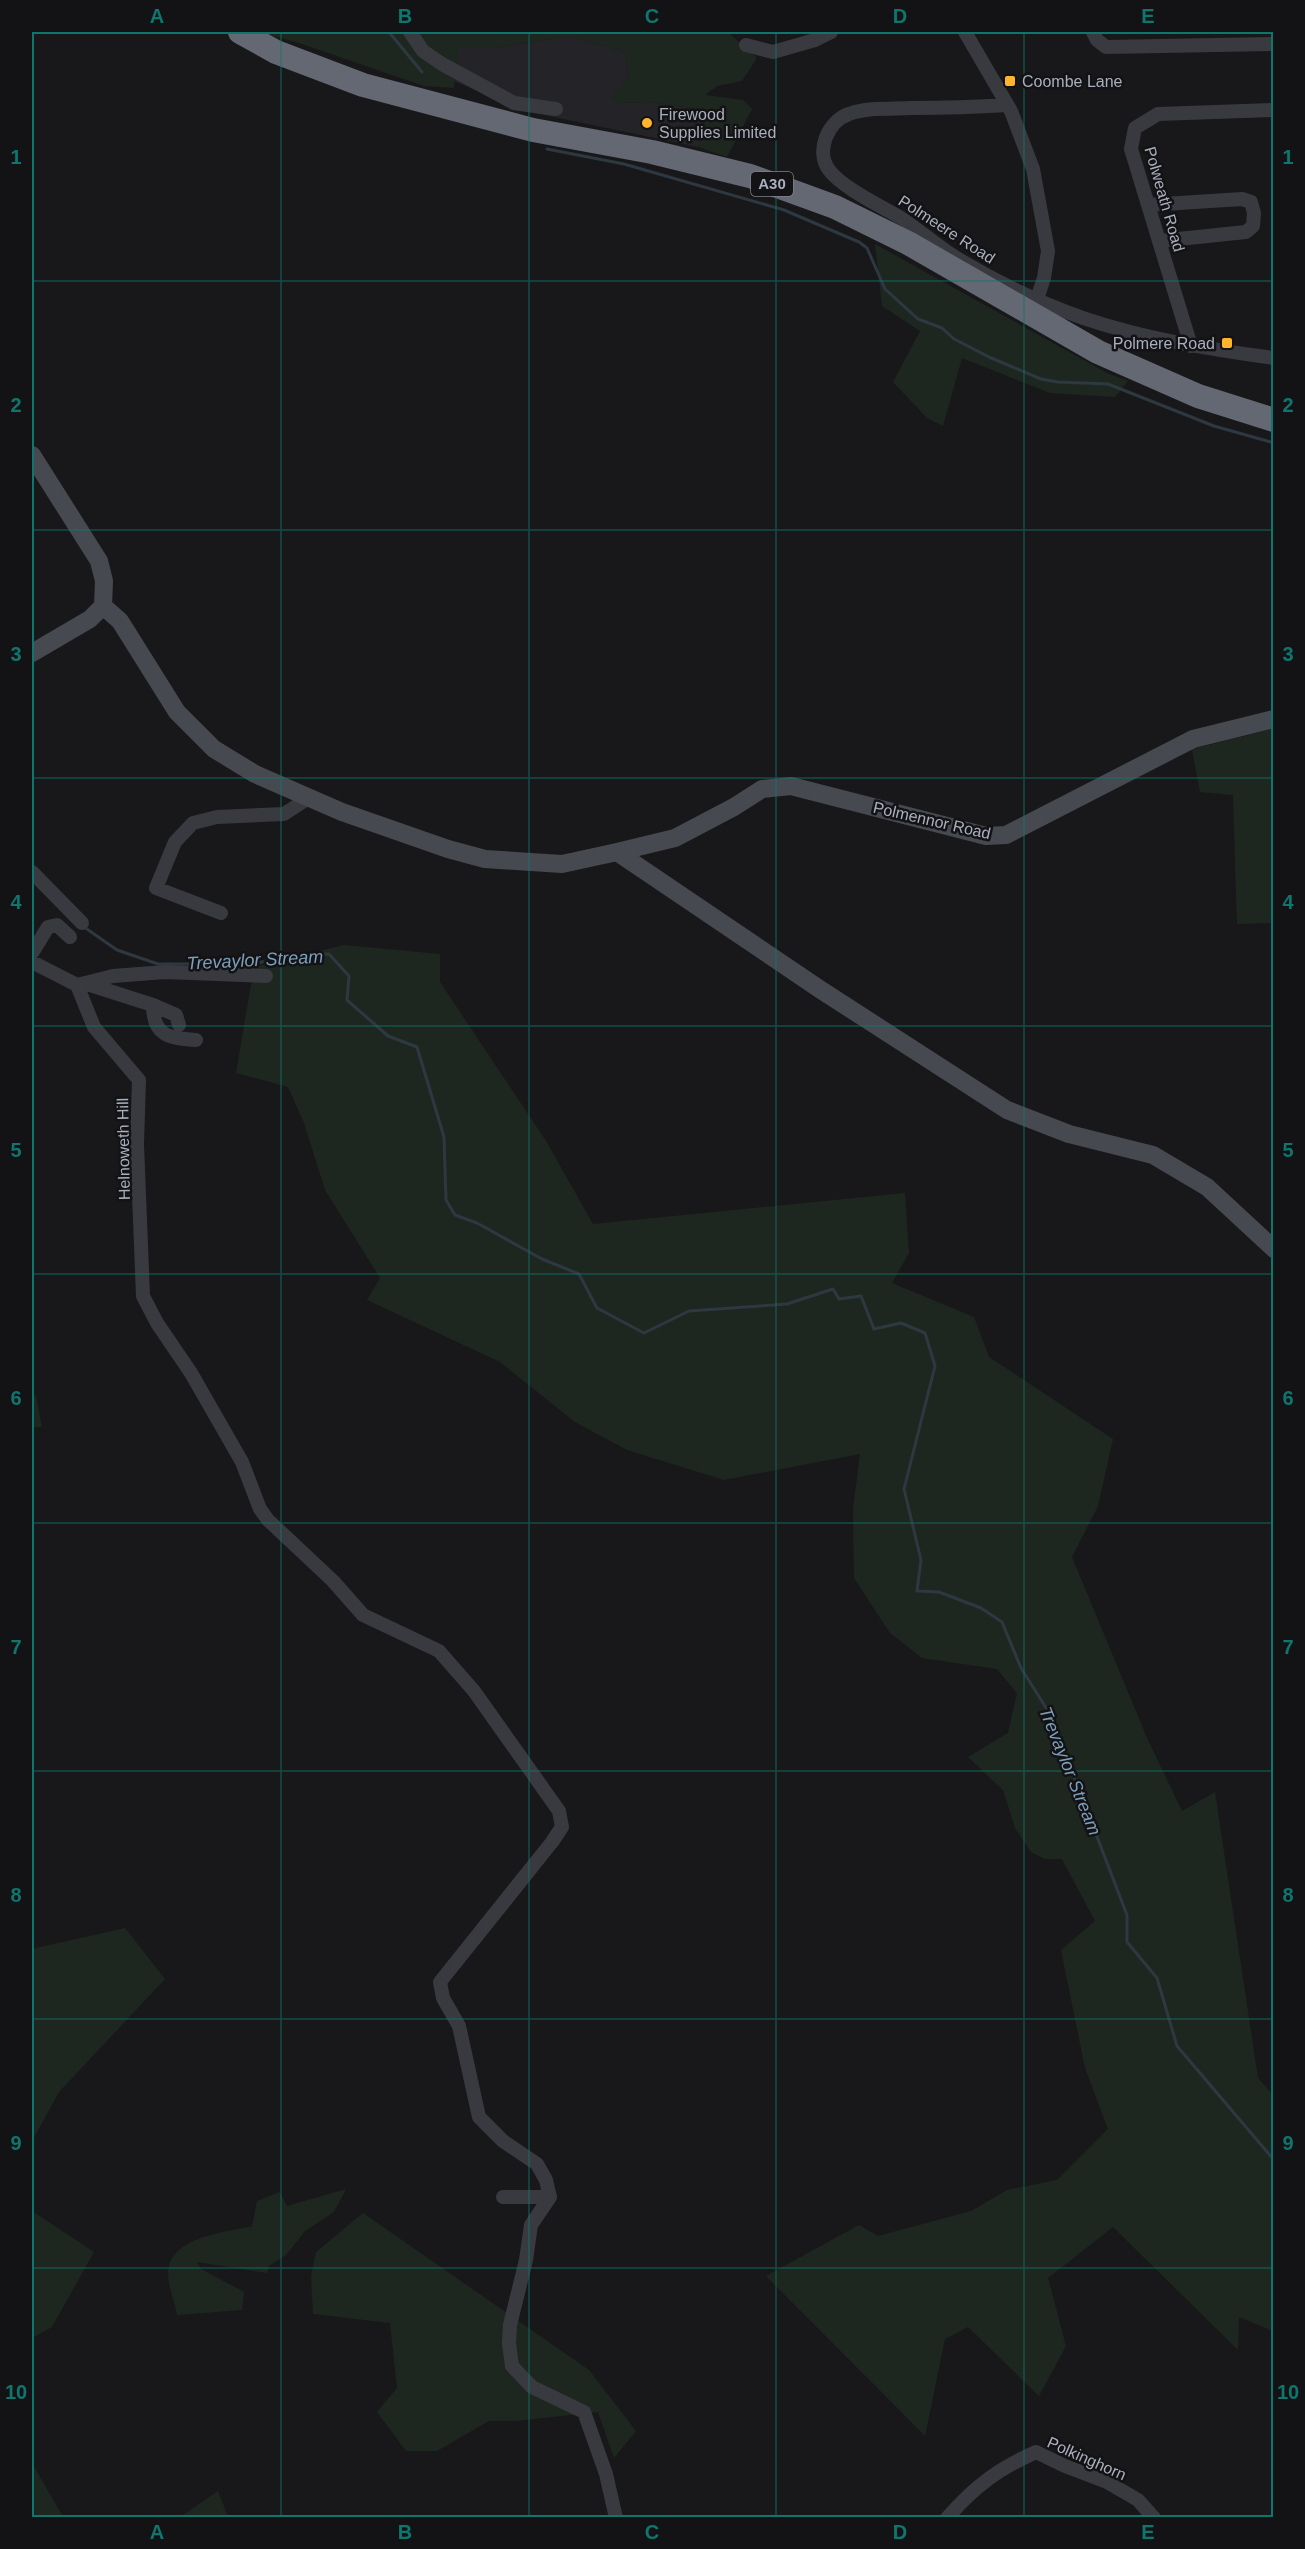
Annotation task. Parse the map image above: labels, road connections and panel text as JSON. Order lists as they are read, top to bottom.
{
  "streets": {
    "highway": ["A30"],
    "street": [
      "Polweath Road",
      "Polmeere Road",
      "Polmennor Road",
      "Helnoweth Hill",
      "Polkinghorn"
    ]
  },
  "crossings": [
    ["Polweath Road", "Polmeere Road"]
  ],
  "water": ["Trevaylor Stream"],
  "places": {
    "transit": ["Coombe Lane", "Polmere Road"],
    "other": ["Firewood Supplies Limited"]
  },
  "grid": {
    "columns": [
      "A",
      "B",
      "C",
      "D",
      "E"
    ],
    "rows": [
      "1",
      "2",
      "3",
      "4",
      "5",
      "6",
      "7",
      "8",
      "9",
      "10"
    ]
  }
}
